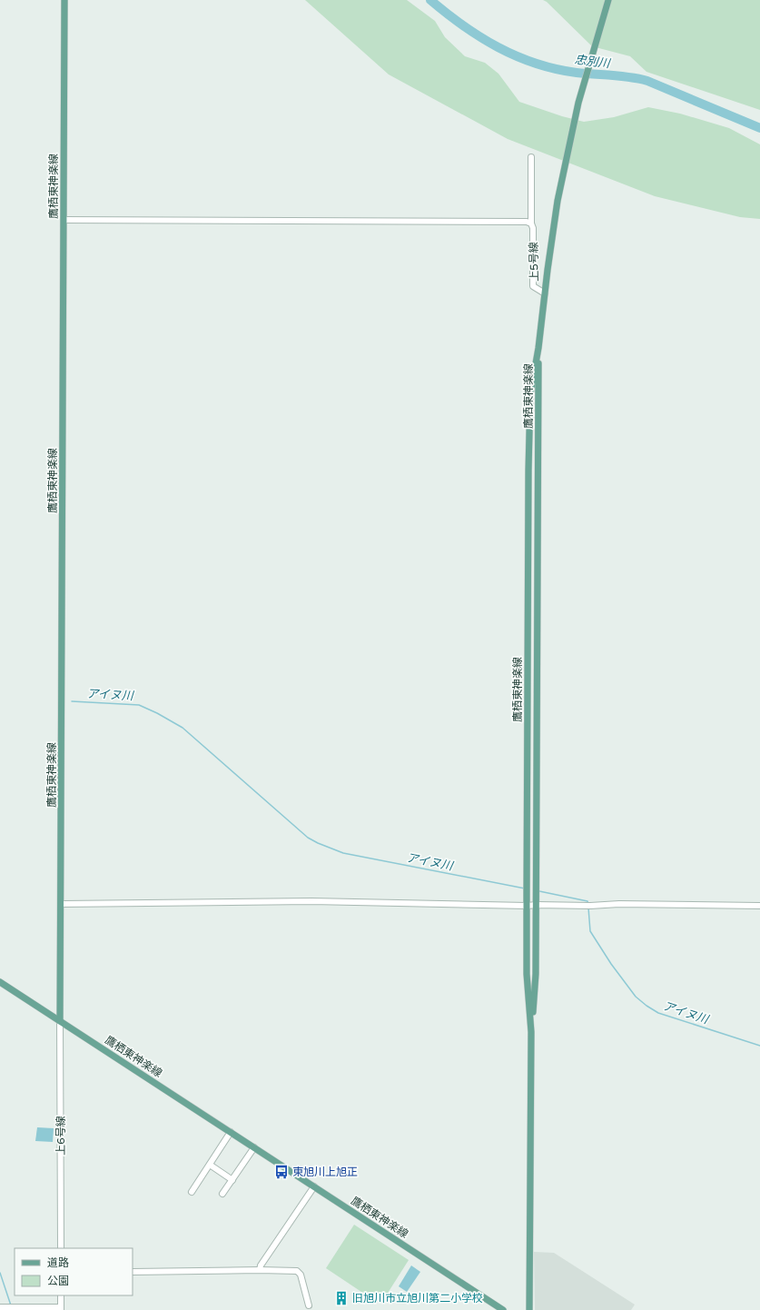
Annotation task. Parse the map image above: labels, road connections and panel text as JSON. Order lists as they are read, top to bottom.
{
  "streets": {
    "main road": ["鷹栖東神楽線"],
    "street": ["上5号線", "上6号線"]
  },
  "crossings": [
    ["鷹栖東神楽線", "上5号線"],
    ["鷹栖東神楽線", "上6号線"]
  ],
  "water": ["忠別川", "アイヌ川"],
  "places": {
    "bus stop": ["東旭川上旭正"],
    "building": ["旧旭川市立旭川第二小学校"]
  },
  "legend": ["道路", "公園"]
}
